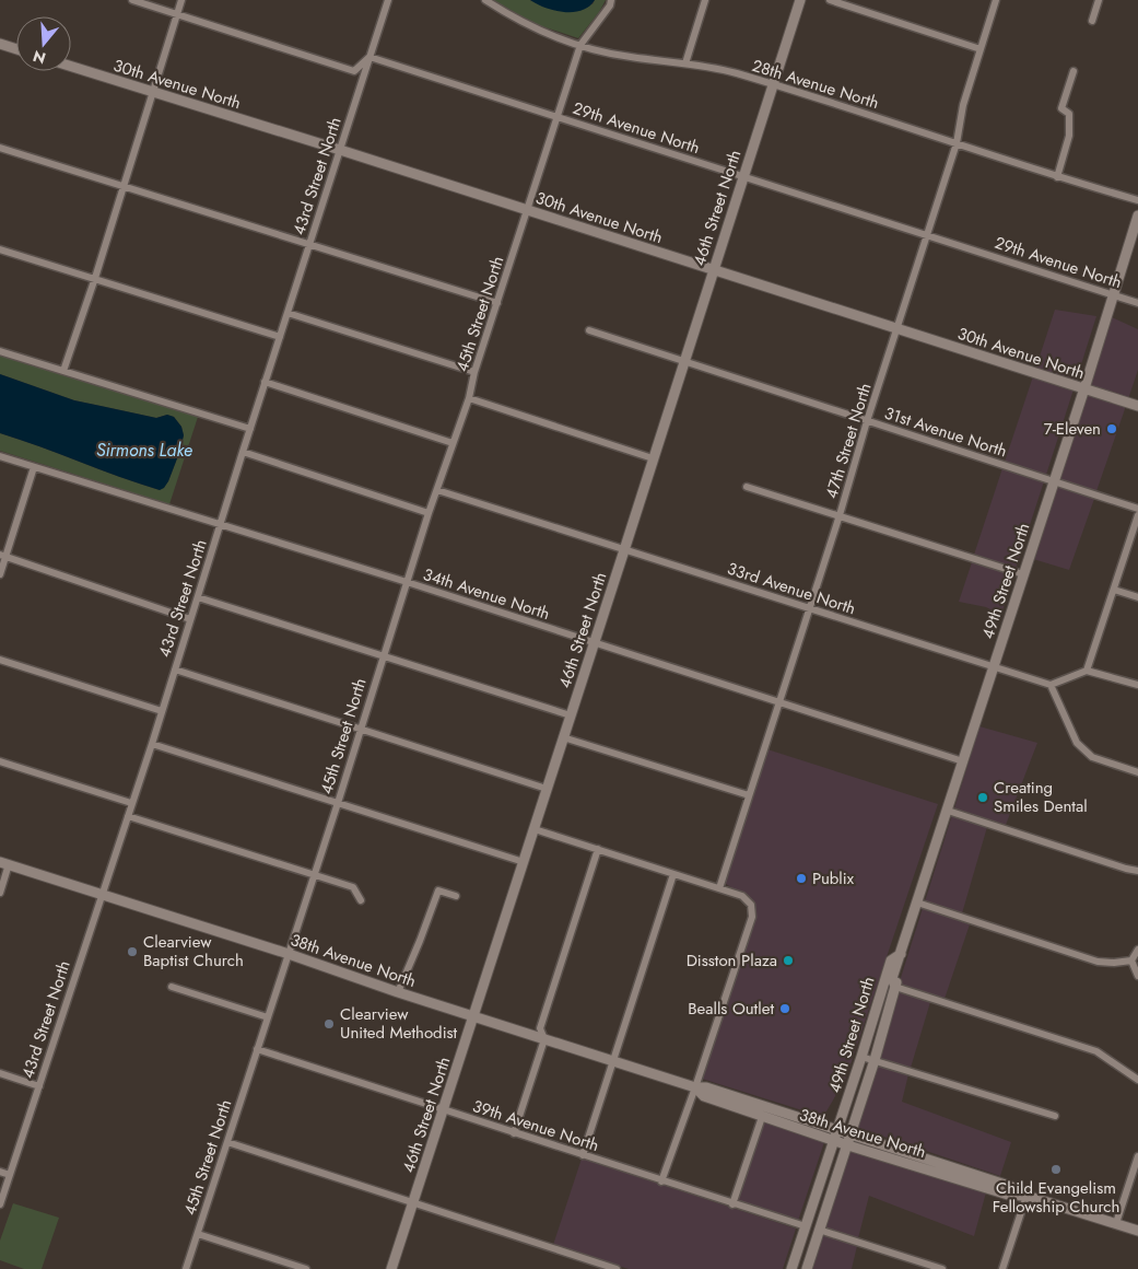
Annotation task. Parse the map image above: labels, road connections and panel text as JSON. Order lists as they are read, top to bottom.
{
  "streets": {
    "main road": [
      "30th Avenue North",
      "46th Street North",
      "49th Street North",
      "38th Avenue North"
    ],
    "street": [
      "28th Avenue North",
      "29th Avenue North",
      "43rd Street North",
      "45th Street North",
      "31st Avenue North",
      "47th Street North",
      "33rd Avenue North",
      "34th Avenue North",
      "39th Avenue North"
    ]
  },
  "crossings": [
    ["30th Avenue North", "43rd Street North"],
    ["30th Avenue North", "46th Street North"],
    ["30th Avenue North", "45th Street North"],
    ["30th Avenue North", "47th Street North"],
    ["30th Avenue North", "49th Street North"],
    ["28th Avenue North", "46th Street North"],
    ["28th Avenue North", "45th Street North"],
    ["28th Avenue North", "47th Street North"],
    ["29th Avenue North", "43rd Street North"],
    ["29th Avenue North", "46th Street North"],
    ["29th Avenue North", "45th Street North"],
    ["29th Avenue North", "47th Street North"],
    ["29th Avenue North", "49th Street North"],
    ["43rd Street North", "34th Avenue North"],
    ["43rd Street North", "38th Avenue North"],
    ["46th Street North", "31st Avenue North"],
    ["46th Street North", "33rd Avenue North"],
    ["46th Street North", "34th Avenue North"],
    ["46th Street North", "38th Avenue North"],
    ["46th Street North", "39th Avenue North"],
    ["45th Street North", "33rd Avenue North"],
    ["45th Street North", "34th Avenue North"],
    ["45th Street North", "38th Avenue North"],
    ["45th Street North", "39th Avenue North"],
    ["31st Avenue North", "47th Street North"],
    ["31st Avenue North", "49th Street North"],
    ["47th Street North", "33rd Avenue North"],
    ["47th Street North", "34th Avenue North"],
    ["49th Street North", "33rd Avenue North"],
    ["49th Street North", "34th Avenue North"],
    ["49th Street North", "38th Avenue North"]
  ],
  "water": ["Sirmons Lake"],
  "places": [
    "7-Eleven",
    "Creating Smiles Dental",
    "Publix",
    "Clearview Baptist Church",
    "Disston Plaza",
    "Bealls Outlet",
    "Clearview United Methodist",
    "Child Evangelism Fellowship Church"
  ],
  "north": "bottom"
}
